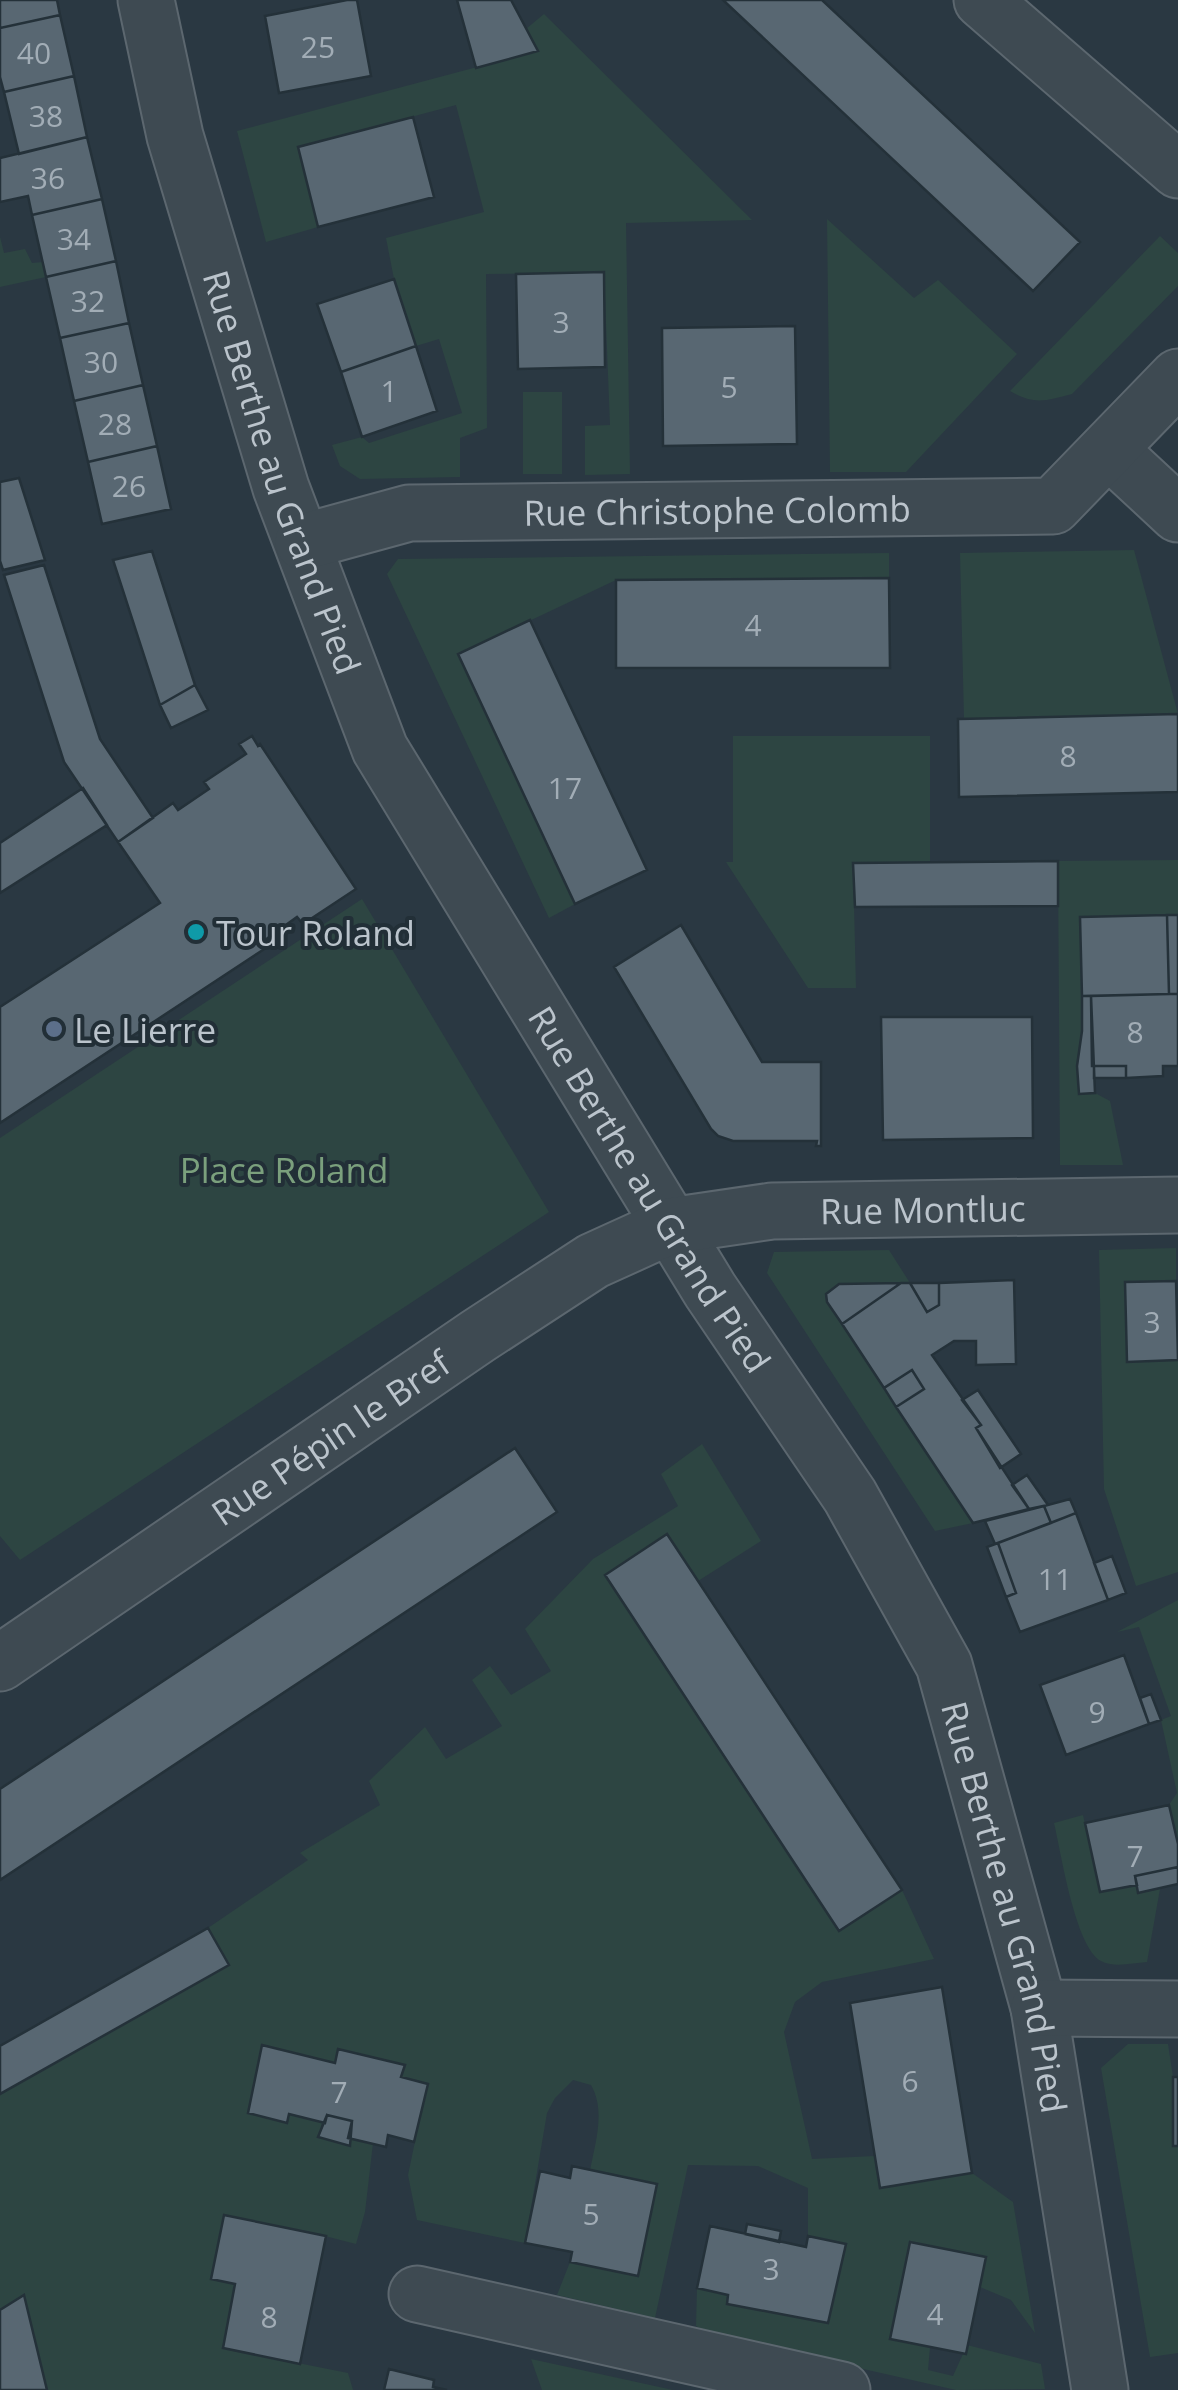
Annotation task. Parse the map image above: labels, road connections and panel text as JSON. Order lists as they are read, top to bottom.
{
  "streets": {
    "street": [
      "Rue Berthe au Grand Pied",
      "Rue Christophe Colomb",
      "Rue Montluc",
      "Rue Pépin le Bref"
    ]
  },
  "crossings": [
    ["Rue Berthe au Grand Pied", "Rue Christophe Colomb"],
    ["Rue Berthe au Grand Pied", "Rue Montluc"],
    ["Rue Berthe au Grand Pied", "Rue Pépin le Bref"],
    ["Rue Montluc", "Rue Pépin le Bref"]
  ],
  "parks": ["Place Roland"],
  "places": ["Tour Roland", "Le Lierre"],
  "house_numbers": [
    "25",
    "40",
    "38",
    "36",
    "34",
    "32",
    "3",
    "30",
    "5",
    "1",
    "28",
    "26",
    "4",
    "8",
    "17",
    "8",
    "3",
    "11",
    "9",
    "7",
    "6",
    "7",
    "5",
    "3",
    "4",
    "8"
  ]
}
